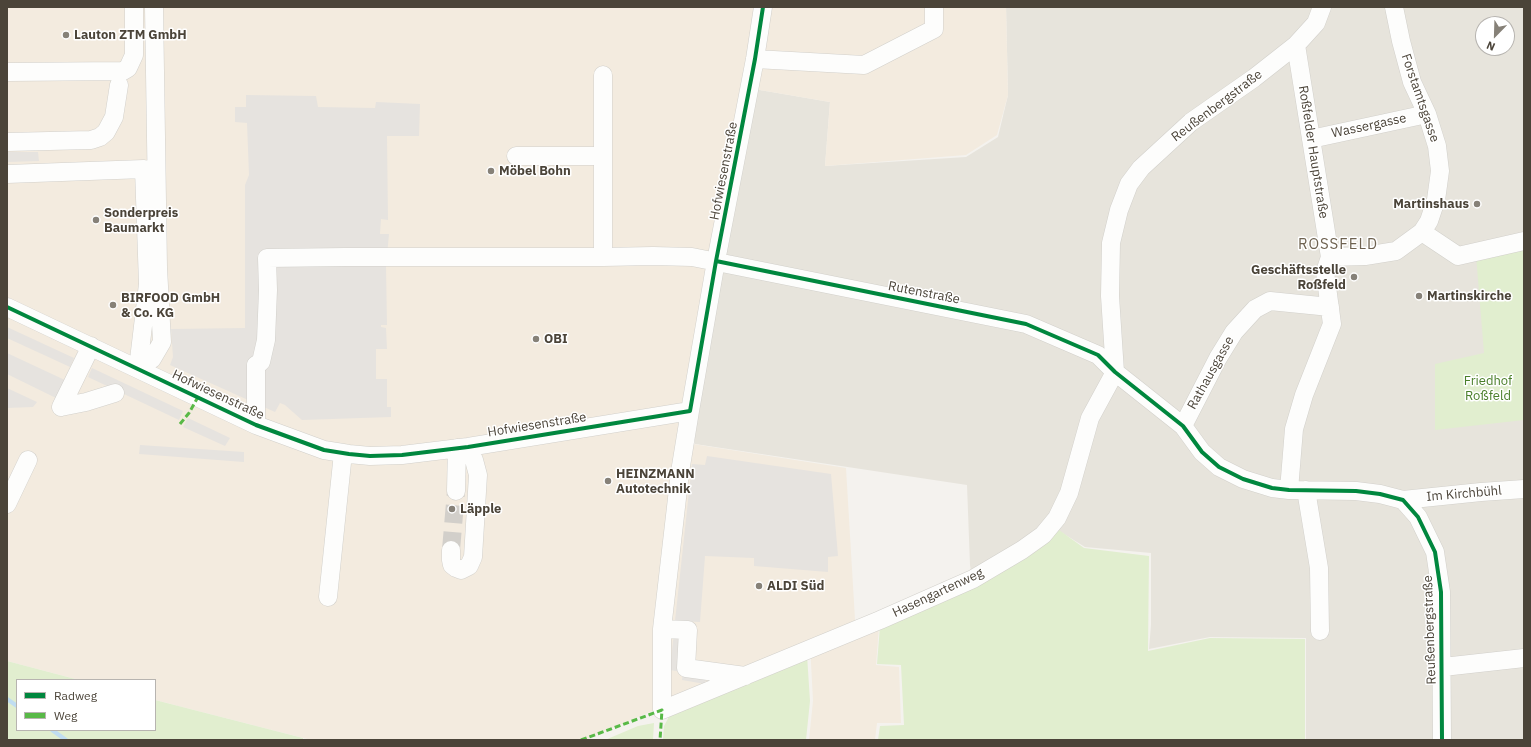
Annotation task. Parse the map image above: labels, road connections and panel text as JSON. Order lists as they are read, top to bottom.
{
  "streets": {
    "street": [
      "Forstamtsgasse",
      "Reußenbergstraße",
      "Wassergasse",
      "Roßfelder Hauptstraße",
      "Hofwiesenstraße",
      "Rutenstraße",
      "Rathausgasse",
      "Im Kirchbühl",
      "Hasengartenweg"
    ]
  },
  "crossings": [
    ["Forstamtsgasse", "Wassergasse"],
    ["Forstamtsgasse", "Roßfelder Hauptstraße"],
    ["Reußenbergstraße", "Roßfelder Hauptstraße"],
    ["Reußenbergstraße", "Rutenstraße"],
    ["Reußenbergstraße", "Im Kirchbühl"],
    ["Reußenbergstraße", "Hasengartenweg"],
    ["Wassergasse", "Roßfelder Hauptstraße"],
    ["Roßfelder Hauptstraße", "Rathausgasse"],
    ["Hofwiesenstraße", "Rutenstraße"],
    ["Rutenstraße", "Hasengartenweg"]
  ],
  "districts": ["ROSSFELD"],
  "parks": ["Friedhof Roßfeld"],
  "places": [
    "Lauton ZTM GmbH",
    "Möbel Bohn",
    "Martinshaus",
    "Sonderpreis Baumarkt",
    "Geschäftsstelle Roßfeld",
    "Martinskirche",
    "BIRFOOD GmbH & Co. KG",
    "OBI",
    "HEINZMANN Autotechnik",
    "Läpple",
    "ALDI Süd"
  ],
  "legend": ["Radweg", "Weg"],
  "north": "bottom left"
}
